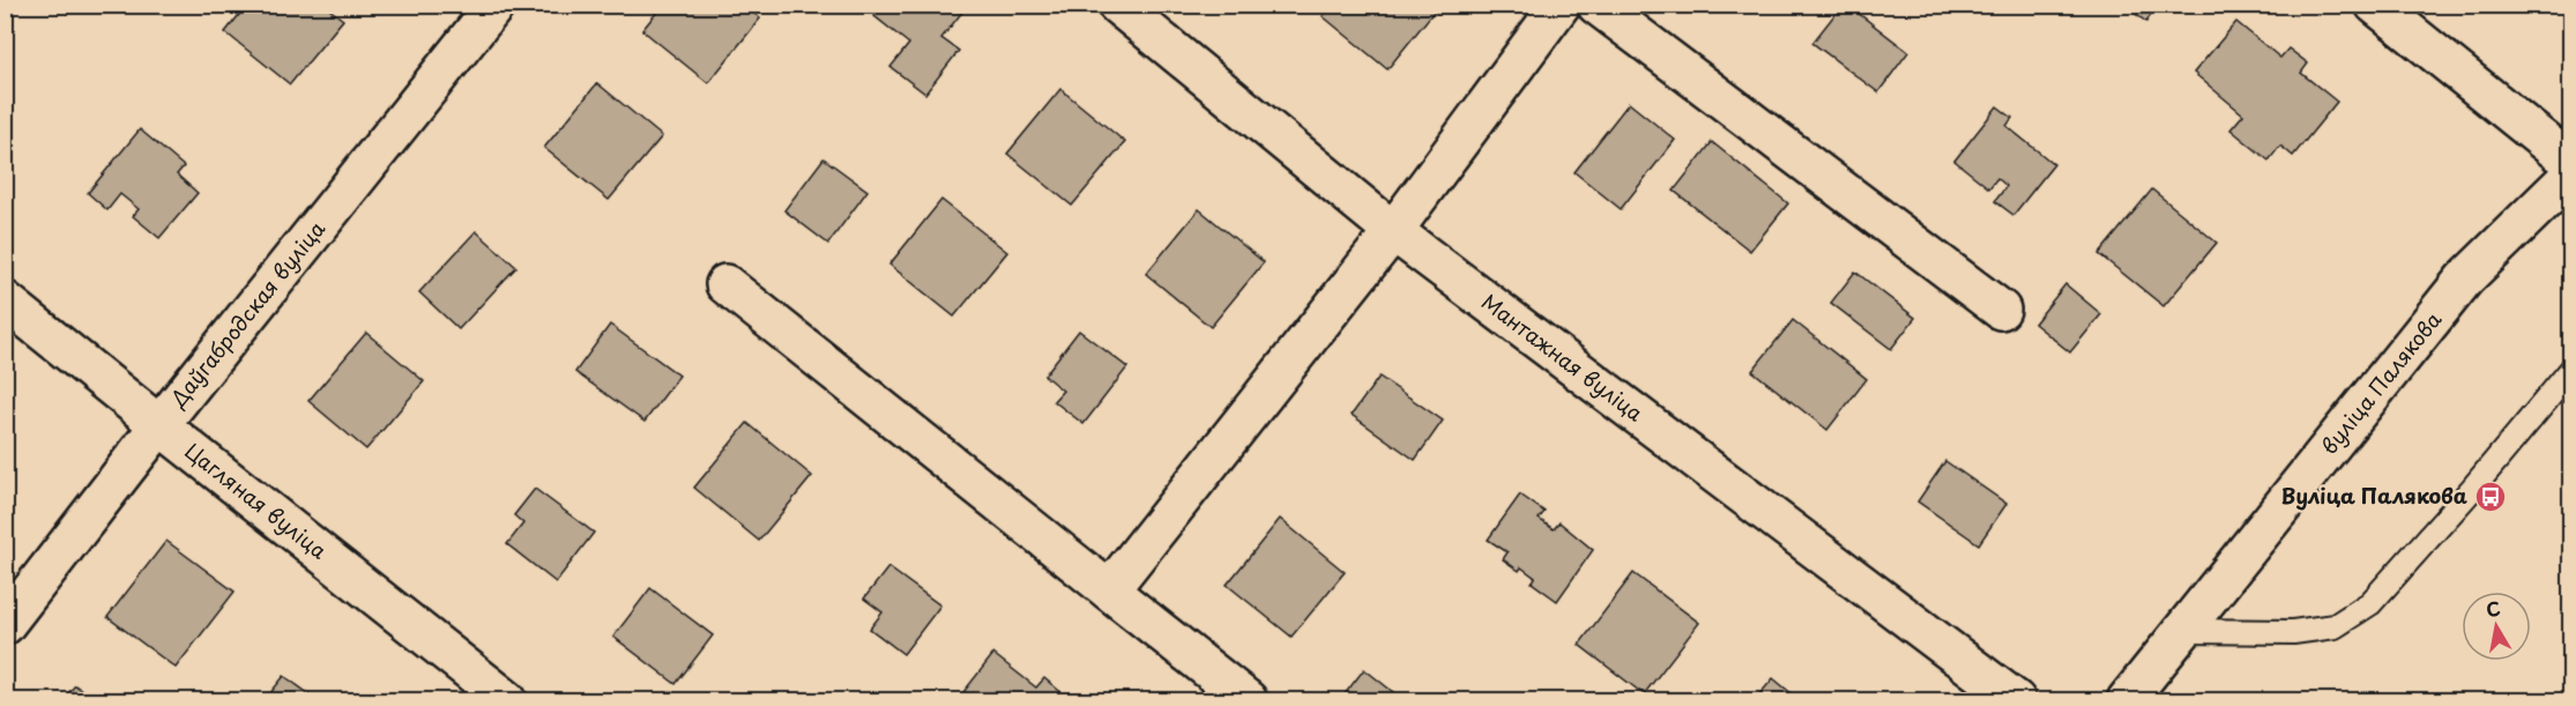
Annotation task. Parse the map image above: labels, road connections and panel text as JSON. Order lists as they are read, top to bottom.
{
  "streets": {
    "street": [
      "Даўгабродская вуліца",
      "Мантажная вуліца",
      "вуліца Палякова",
      "Цагляная вуліца"
    ]
  },
  "crossings": [
    ["Даўгабродская вуліца", "Цагляная вуліца"]
  ],
  "places": {
    "bus stop": ["Вуліца Палякова"]
  },
  "north": "top"
}
